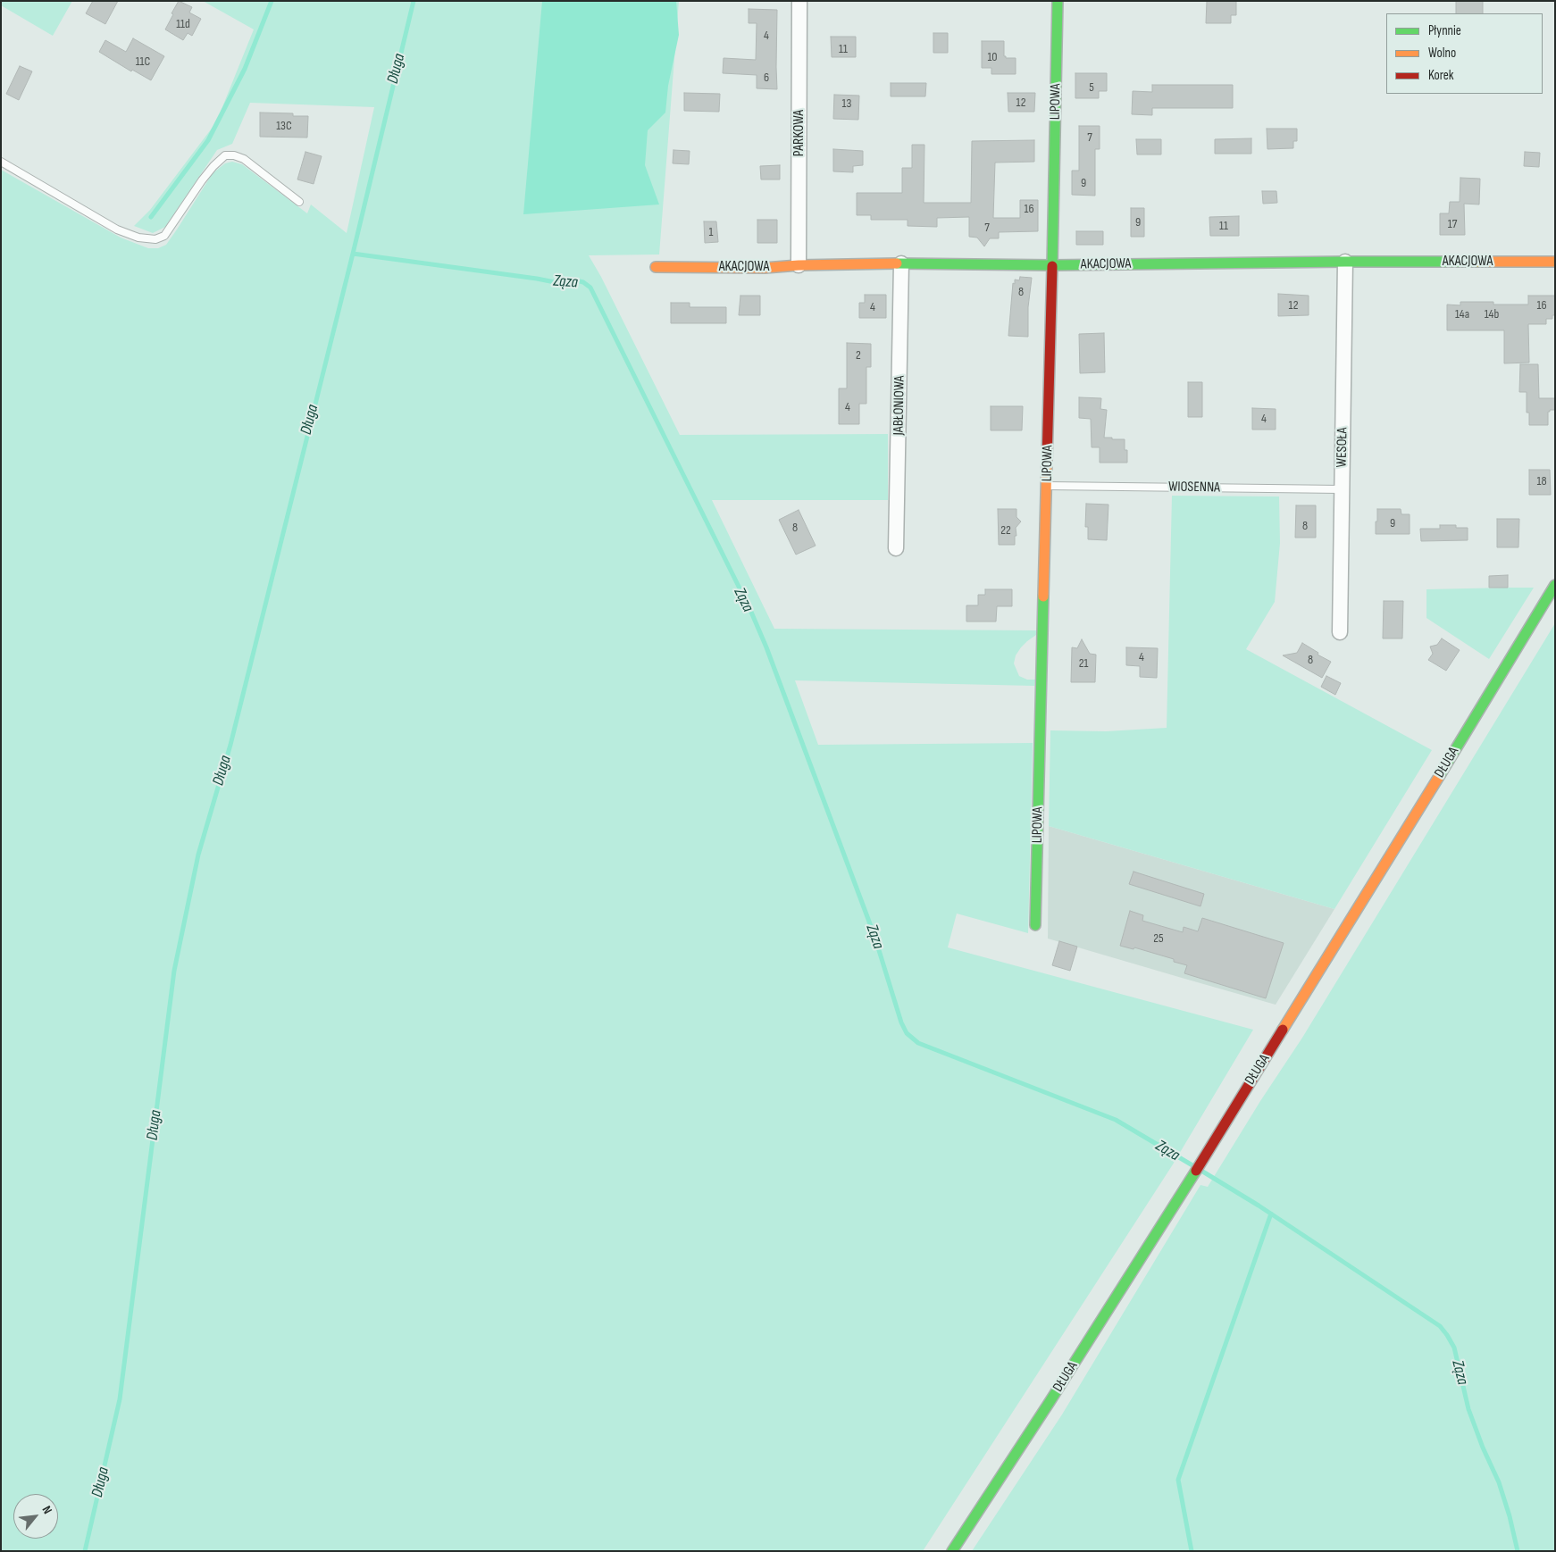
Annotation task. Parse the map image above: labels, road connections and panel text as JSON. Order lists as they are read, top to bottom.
{
  "streets": {
    "street": [
      "LIPOWA",
      "PARKOWA",
      "AKACJOWA",
      "JABŁONIOWA",
      "WESOŁA",
      "DŁUGA"
    ],
    "lane": ["WIOSENNA"]
  },
  "crossings": [
    ["LIPOWA", "AKACJOWA"],
    ["LIPOWA", "WIOSENNA"],
    ["PARKOWA", "AKACJOWA"],
    ["AKACJOWA", "JABŁONIOWA"],
    ["AKACJOWA", "WESOŁA"],
    ["WESOŁA", "WIOSENNA"]
  ],
  "water": ["Długa", "Ząza"],
  "house_numbers": [
    "11d",
    "4",
    "11",
    "10",
    "11C",
    "6",
    "5",
    "12",
    "13",
    "13C",
    "7",
    "9",
    "16",
    "9",
    "17",
    "11",
    "7",
    "1",
    "8",
    "12",
    "16",
    "4",
    "14a",
    "14b",
    "2",
    "4",
    "4",
    "18",
    "9",
    "8",
    "8",
    "22",
    "4",
    "8",
    "21",
    "25"
  ],
  "legend": ["Płynnie", "Wolno", "Korek"],
  "north": "top right"
}
